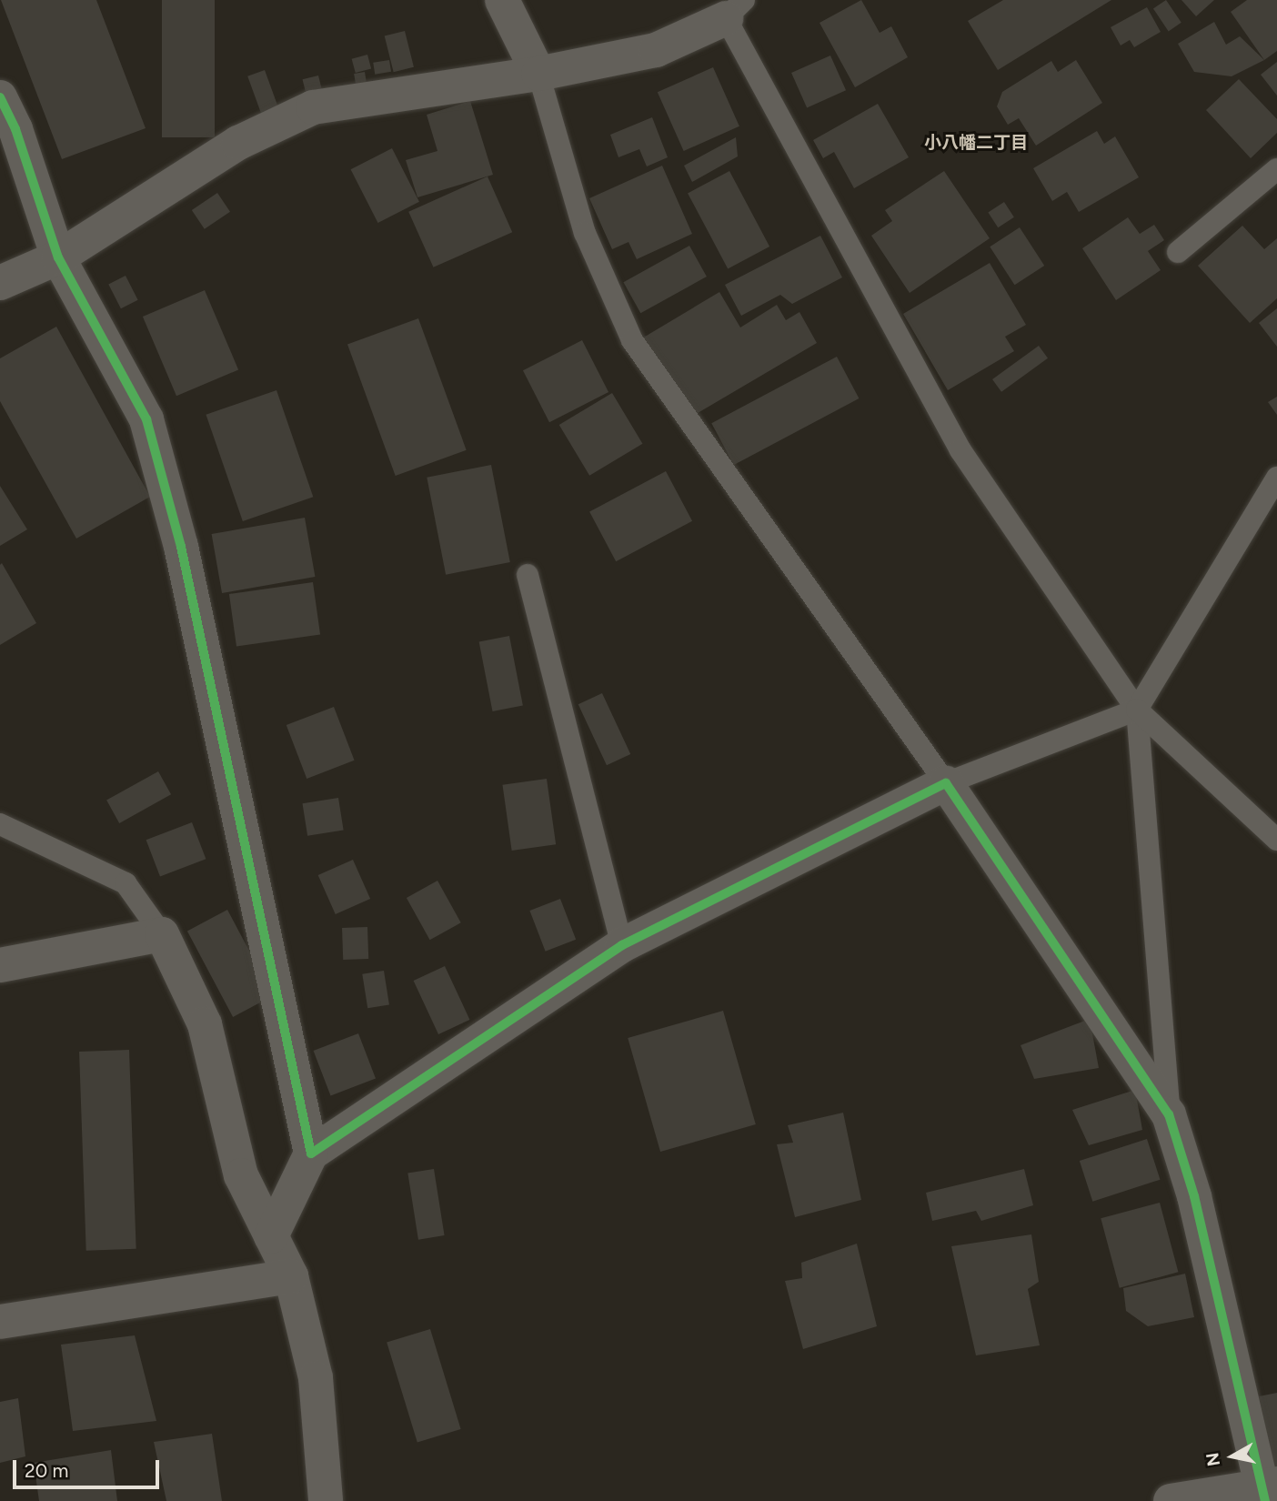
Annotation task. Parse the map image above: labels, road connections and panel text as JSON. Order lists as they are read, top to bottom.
{
  "districts": ["小八幡二丁目"],
  "scale_bar": "20 m",
  "north": "left"
}
